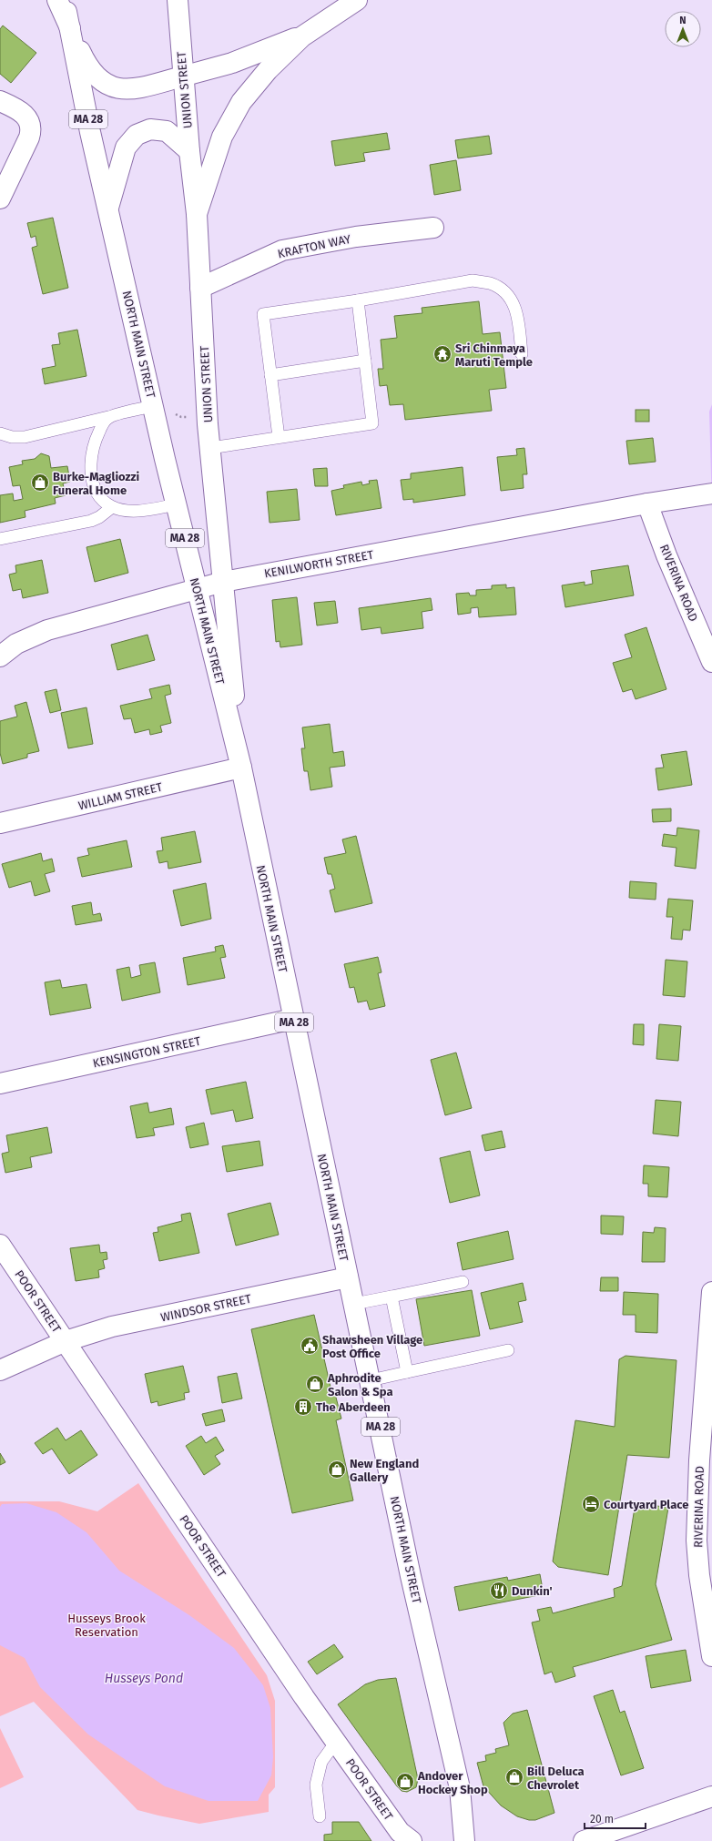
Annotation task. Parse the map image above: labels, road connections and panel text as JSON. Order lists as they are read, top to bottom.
{
  "streets": {
    "main road": [
      "UNION STREET",
      "MA 28",
      "KRAFTON WAY",
      "NORTH MAIN STREET",
      "KENILWORTH STREET",
      "RIVERINA ROAD",
      "WILLIAM STREET",
      "KENSINGTON STREET",
      "POOR STREET",
      "WINDSOR STREET"
    ]
  },
  "crossings": [
    ["UNION STREET", "KRAFTON WAY"],
    ["UNION STREET", "NORTH MAIN STREET"],
    ["UNION STREET", "KENILWORTH STREET"],
    ["UNION STREET", "WILLIAM STREET"],
    ["NORTH MAIN STREET", "KENILWORTH STREET"],
    ["NORTH MAIN STREET", "WILLIAM STREET"],
    ["NORTH MAIN STREET", "KENSINGTON STREET"],
    ["NORTH MAIN STREET", "WINDSOR STREET"],
    ["KENILWORTH STREET", "RIVERINA ROAD"],
    ["POOR STREET", "WINDSOR STREET"]
  ],
  "water": ["Husseys Pond"],
  "parks": ["Husseys Brook Reservation"],
  "places": {
    "temple": ["Sri Chinmaya Maruti Temple"],
    "shop": [
      "Burke-Magliozzi Funeral Home",
      "Aphrodite Salon & Spa",
      "New England Gallery",
      "Bill Deluca Chevrolet",
      "Andover Hockey Shop"
    ],
    "public building": ["Shawsheen Village Post Office"],
    "building": ["The Aberdeen"],
    "hotel": ["Courtyard Place"],
    "restaurant": ["Dunkin'"]
  },
  "scale_bar": "20 m",
  "north": "top"
}
